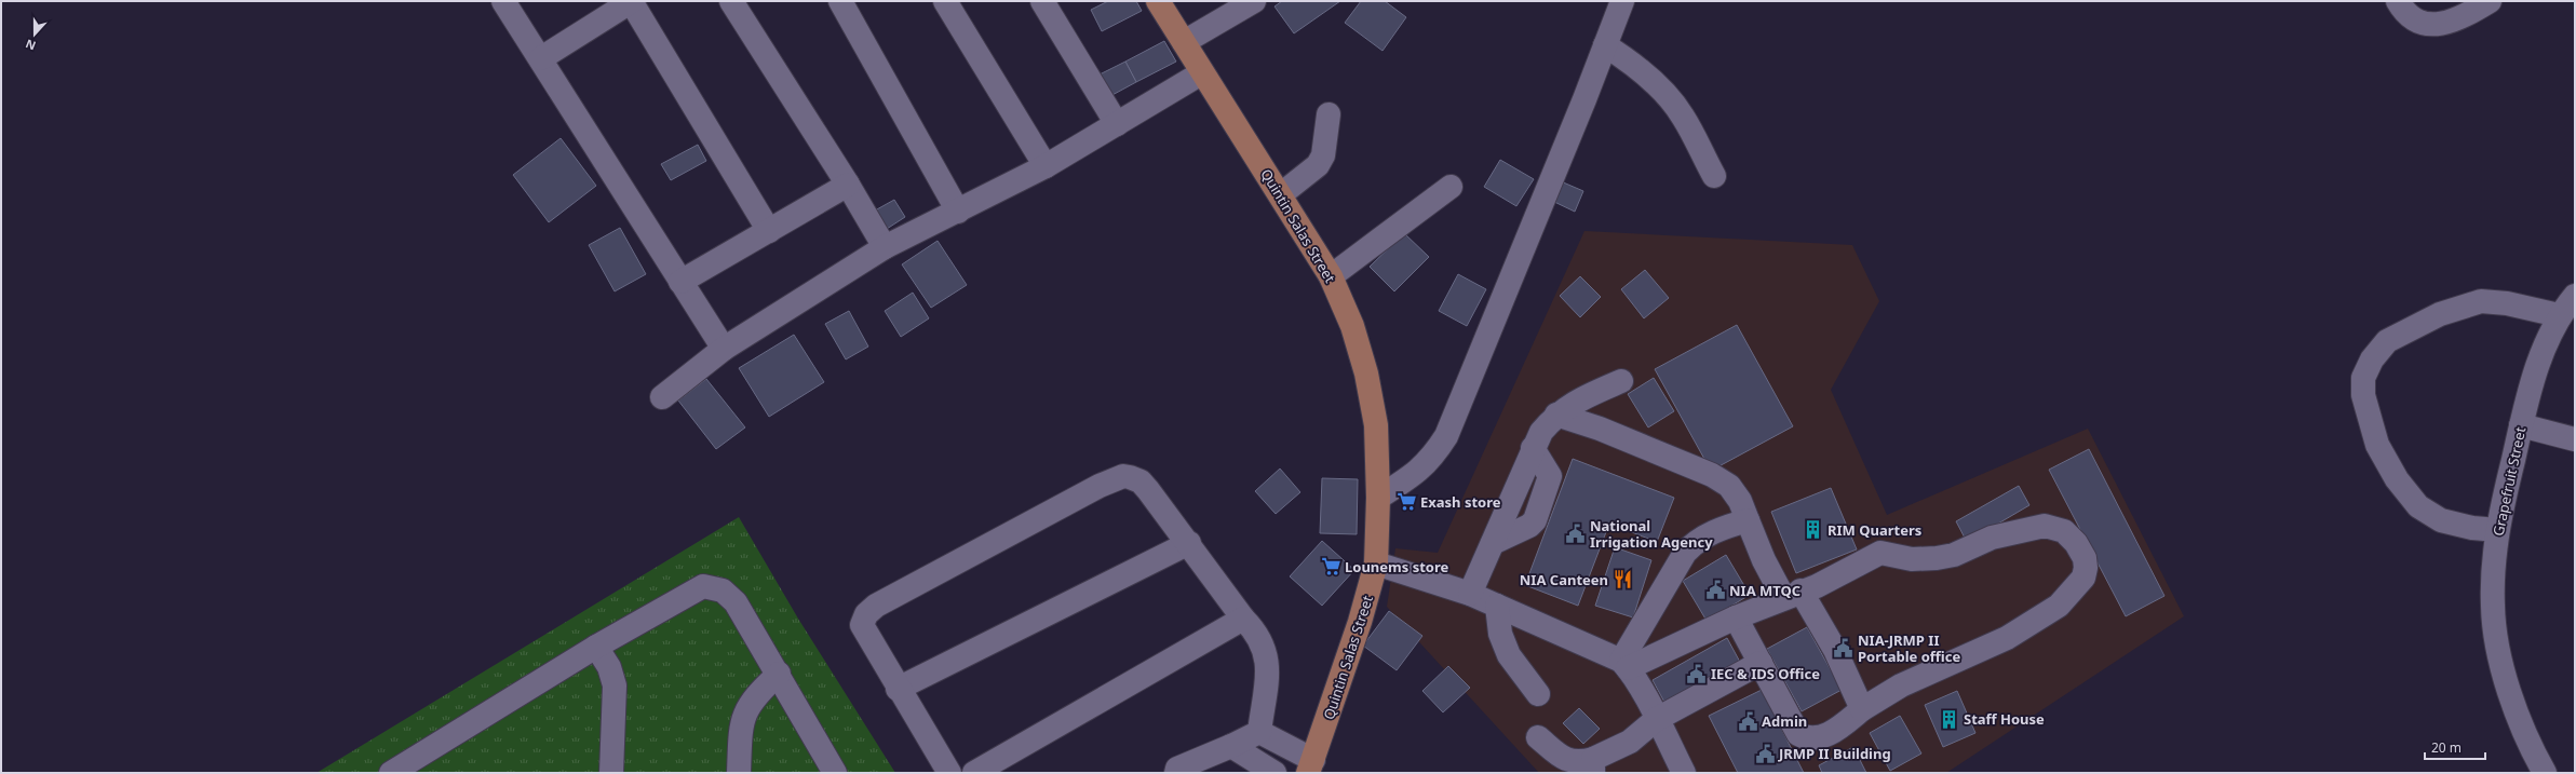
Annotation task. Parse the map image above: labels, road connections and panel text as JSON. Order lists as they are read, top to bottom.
{
  "streets": {
    "main road": ["Quintin Salas Street"],
    "street": ["Grapefruit Street"]
  },
  "places": {
    "supermarket": ["Exash store", "Lounems store"],
    "building": ["RIM Quarters", "Staff House"],
    "public building": [
      "National Irrigation Agency",
      "NIA MTQC",
      "NIA-JRMP II Portable office",
      "IEC & IDS Office",
      "Admin",
      "JRMP II Building"
    ],
    "restaurant": ["NIA Canteen"]
  },
  "scale_bar": "20 m",
  "north": "bottom"
}
